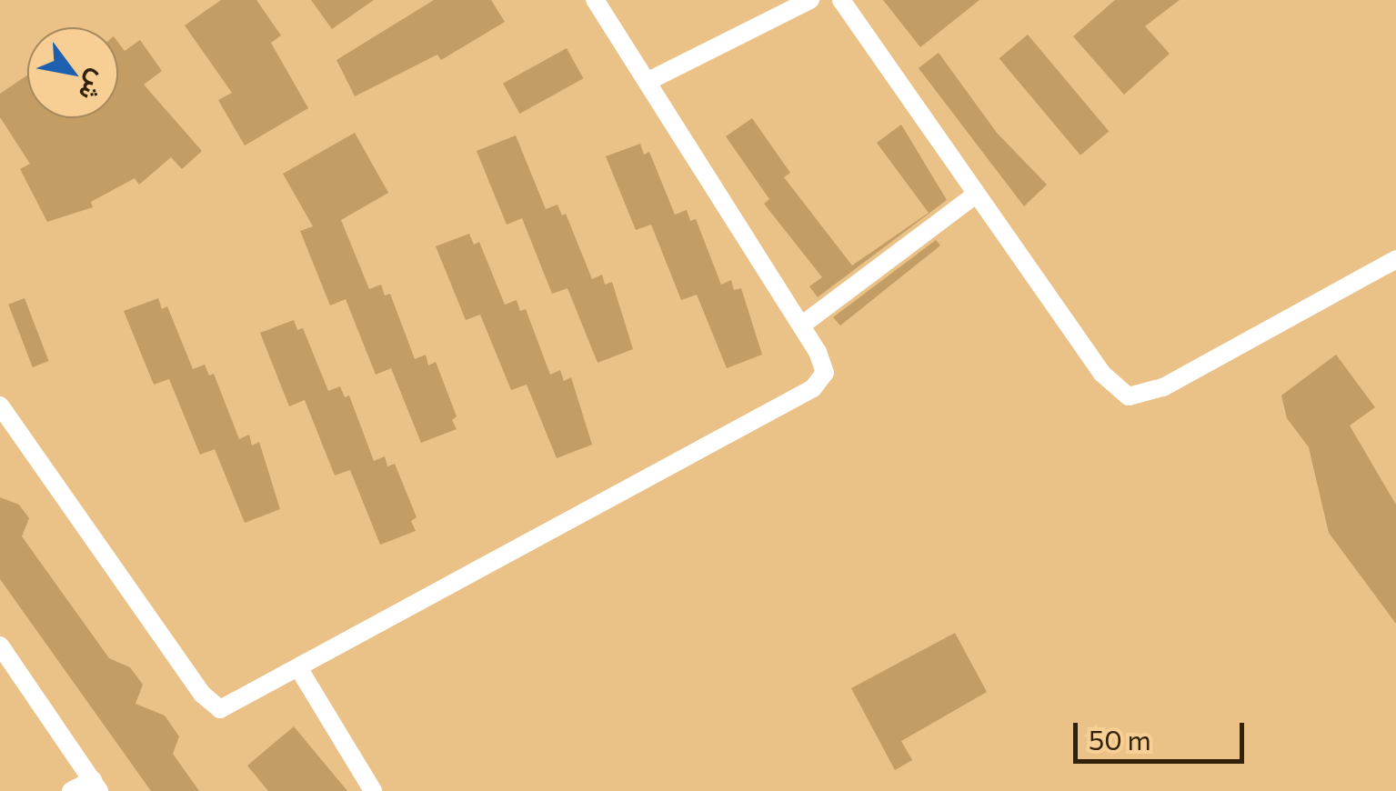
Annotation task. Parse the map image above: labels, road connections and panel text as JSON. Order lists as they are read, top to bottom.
{
  "scale_bar": "50 m",
  "north": "bottom right"
}
